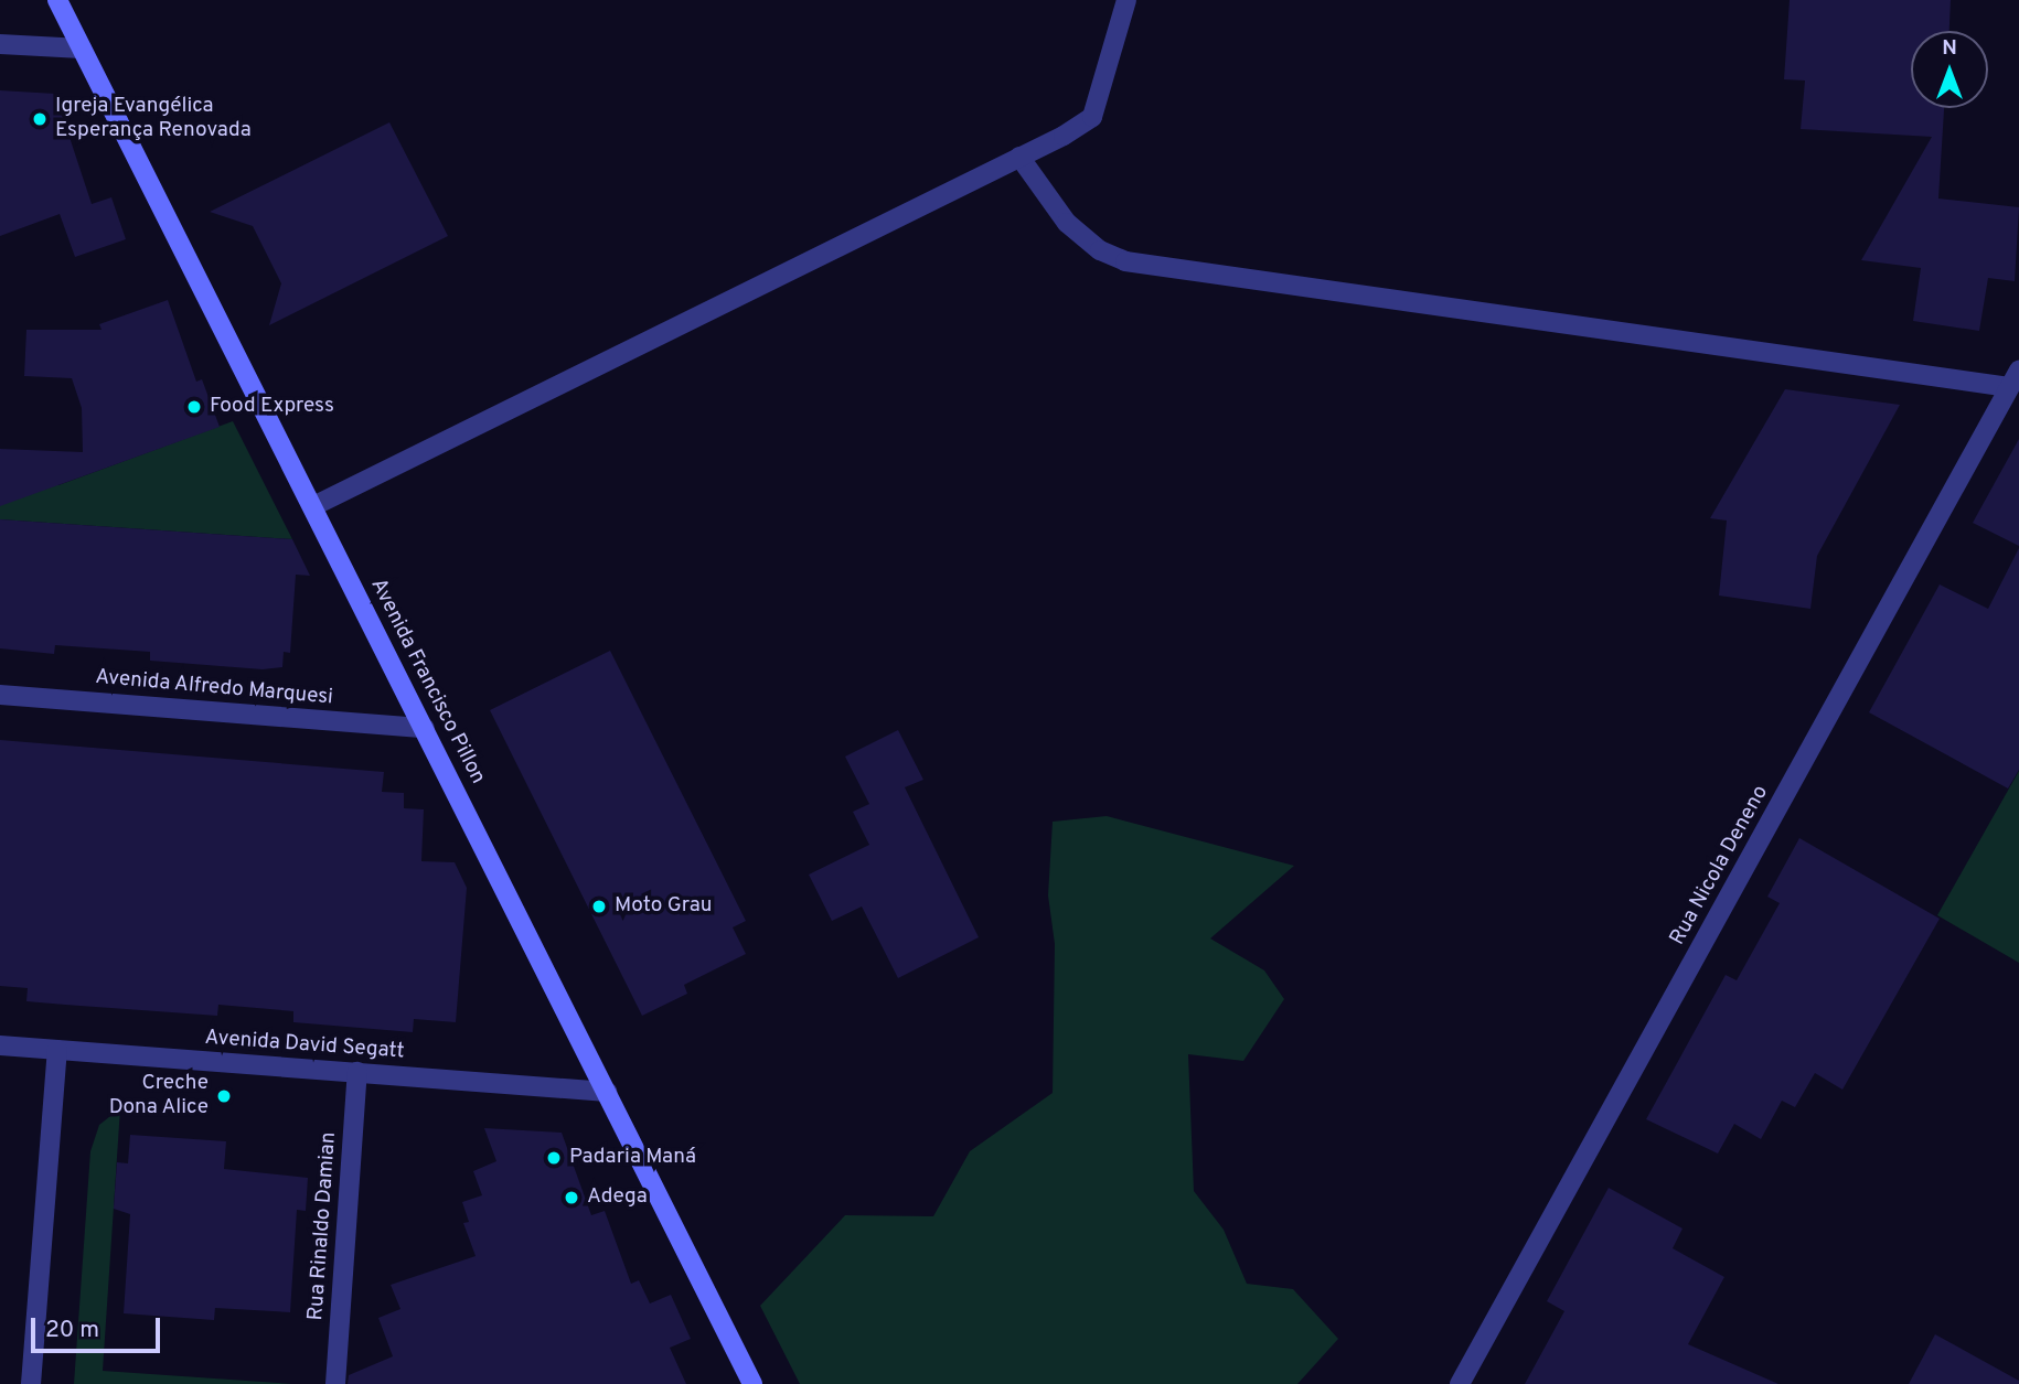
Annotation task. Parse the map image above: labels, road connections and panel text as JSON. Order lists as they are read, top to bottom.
{
  "streets": {
    "main road": ["Avenida Francisco Pillon"],
    "street": [
      "Avenida Alfredo Marquesi",
      "Rua Nicola Deneno",
      "Avenida David Segatt",
      "Rua Rinaldo Damian"
    ]
  },
  "crossings": [
    ["Avenida Francisco Pillon", "Avenida Alfredo Marquesi"],
    ["Avenida Francisco Pillon", "Avenida David Segatt"],
    ["Avenida David Segatt", "Rua Rinaldo Damian"]
  ],
  "places": [
    "Igreja Evangélica Esperança Renovada",
    "Food Express",
    "Moto Grau",
    "Creche Dona Alice",
    "Padaria Maná",
    "Adega"
  ],
  "scale_bar": "20 m",
  "north": "top"
}
